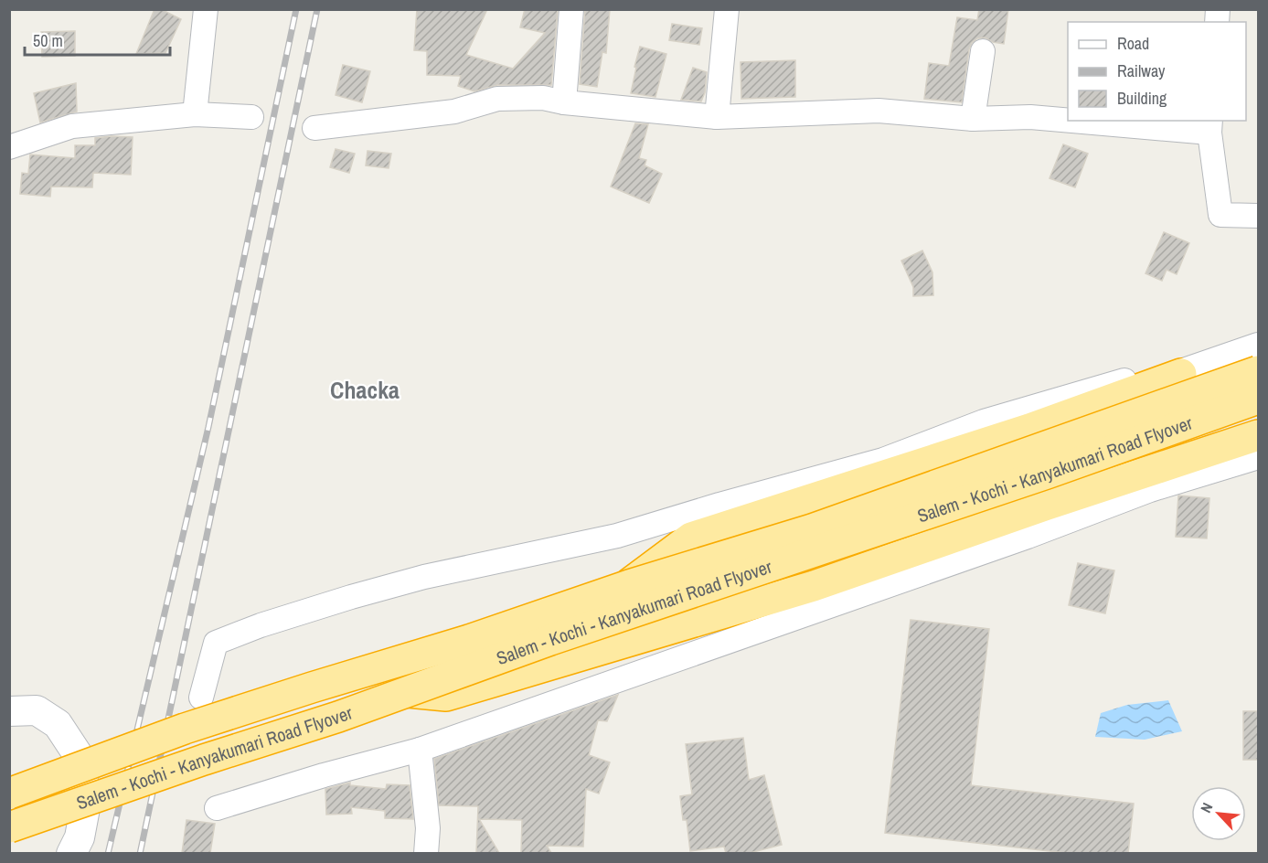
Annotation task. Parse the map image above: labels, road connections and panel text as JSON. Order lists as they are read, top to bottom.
{
  "streets": {
    "highway": ["Salem - Kochi - Kanyakumari Road Flyover"]
  },
  "districts": ["Chacka"],
  "legend": ["Road", "Railway", "Building"],
  "scale_bar": "50 m",
  "north": "top left"
}
